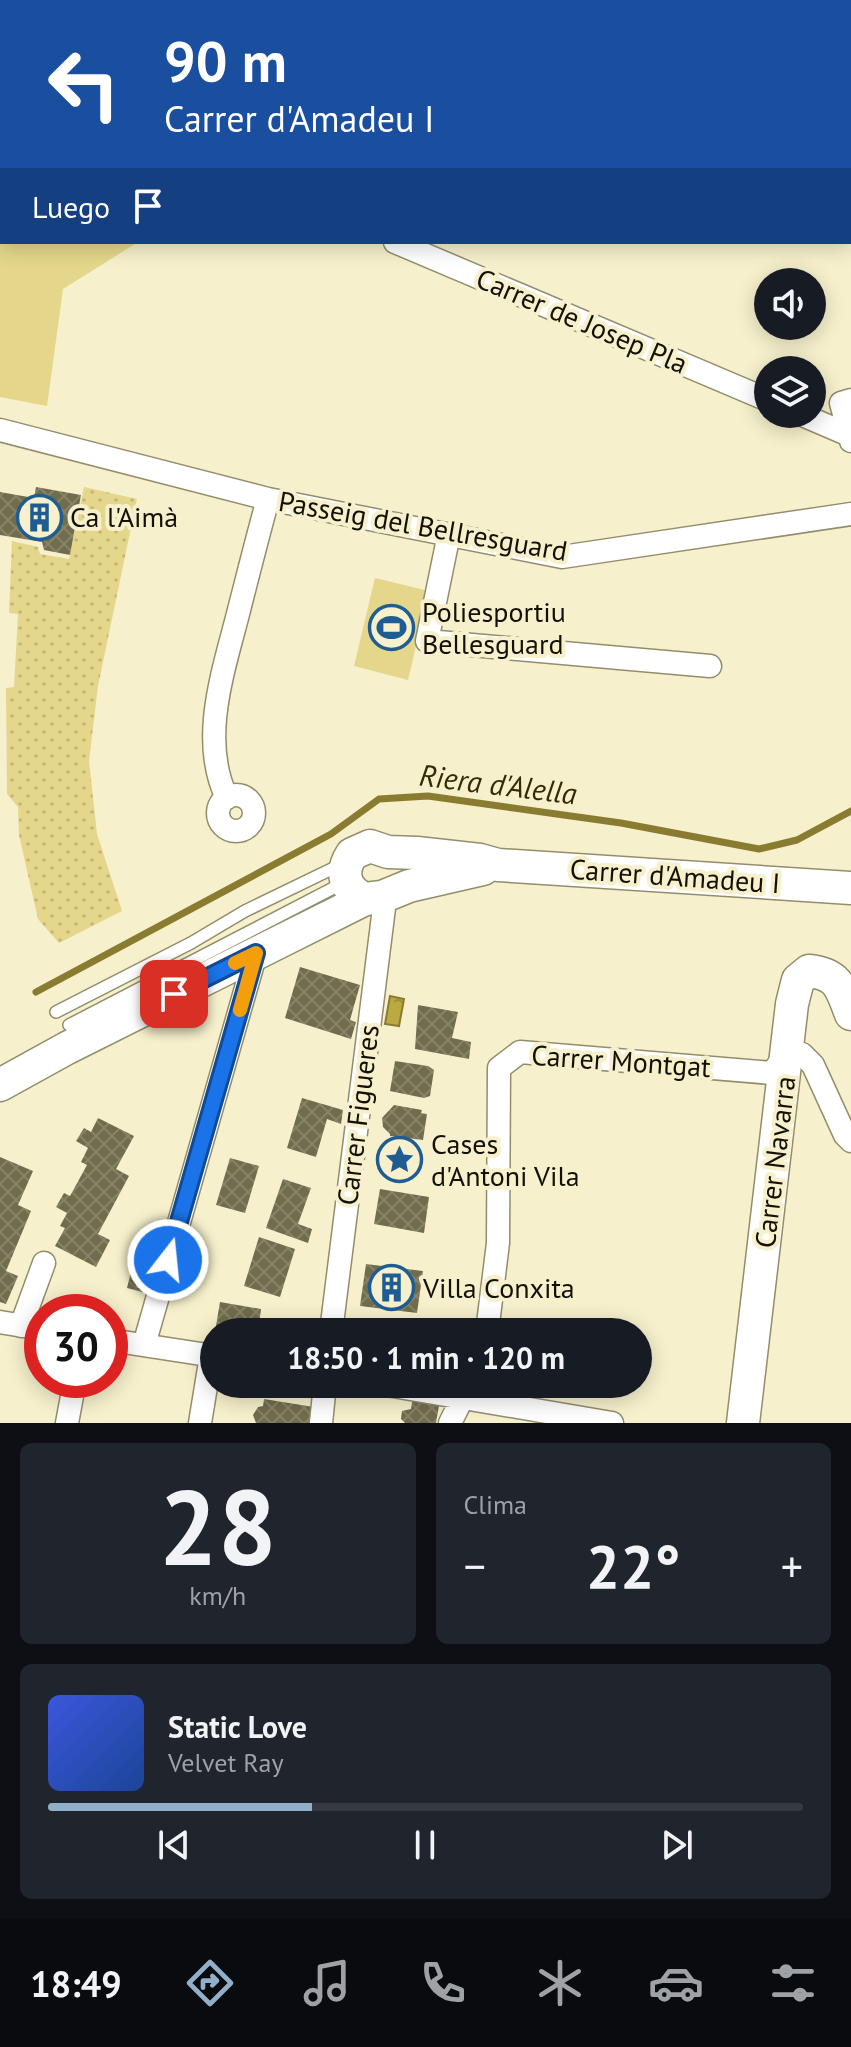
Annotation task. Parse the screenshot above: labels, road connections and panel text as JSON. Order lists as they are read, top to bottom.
{
  "streets": {
    "street": [
      "Carrer de Josep Pla",
      "Passeig del Bellresguard",
      "Carrer d'Amadeu I",
      "Carrer Montgat",
      "Carrer Figueres",
      "Carrer Navarra"
    ]
  },
  "crossings": [
    ["Carrer d'Amadeu I", "Carrer Figueres"],
    ["Carrer Montgat", "Carrer Navarra"]
  ],
  "water": ["Riera d'Alella"],
  "places": {
    "building": ["Ca l'Aimà", "Villa Conxita"],
    "sports": ["Poliesportiu Bellesguard"],
    "place": ["Cases d'Antoni Vila"]
  },
  "page": {
    "turn": ["90 m", "Carrer d'Amadeu I"],
    "then": "Luego",
    "limit": "30",
    "trip": "18:50 · 1 min · 120 m",
    "tile": [
      ["28", "km/h"],
      "Clima"
    ],
    "heat": ["−", "22°", "+"],
    "song": ["Static Love", "Velvet Ray"],
    "tabs": "18:49"
  }
}
